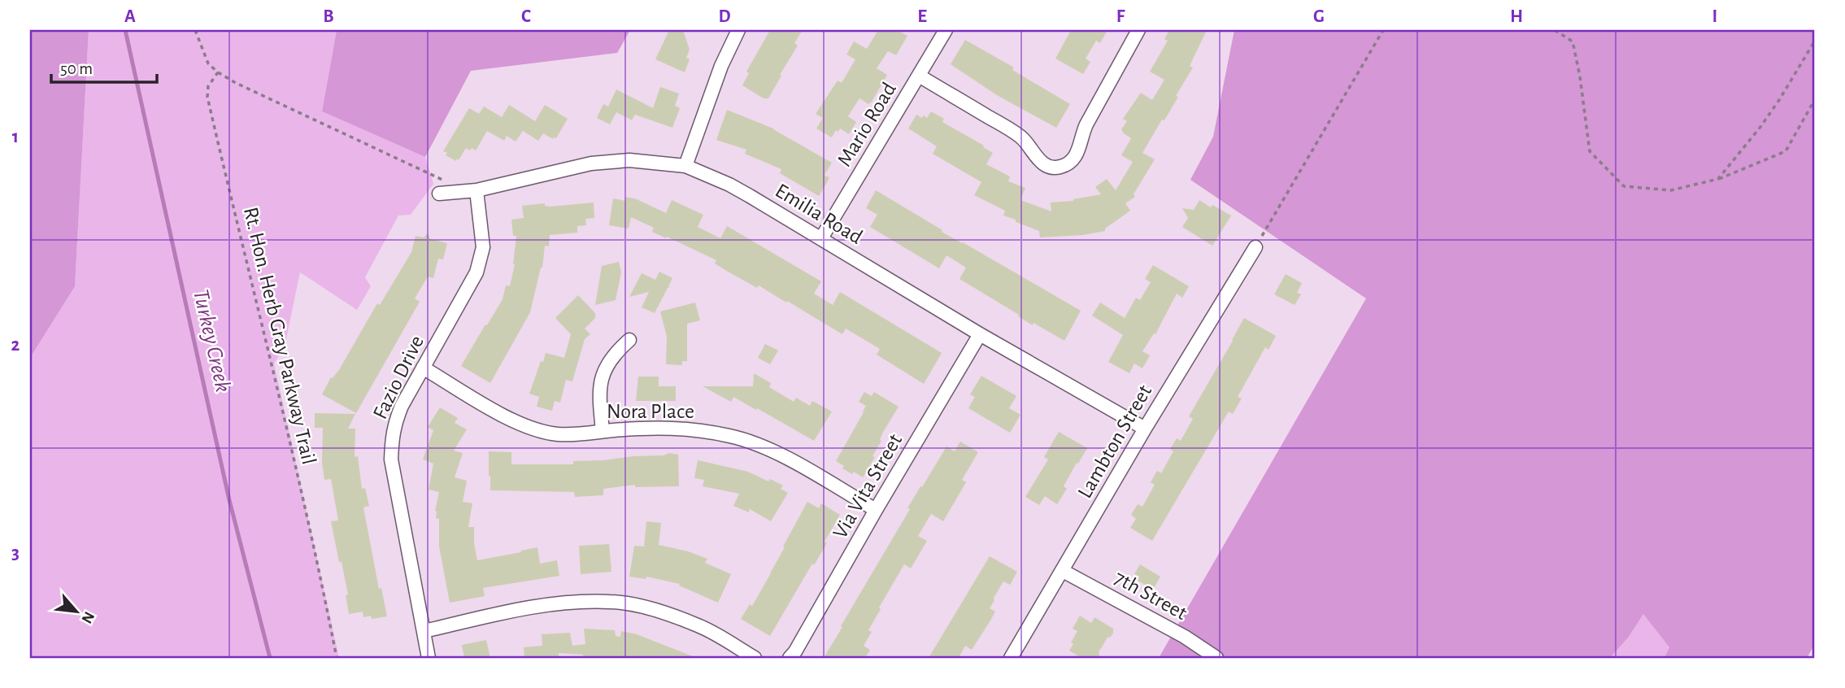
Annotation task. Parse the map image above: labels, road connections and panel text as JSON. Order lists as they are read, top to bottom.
{
  "streets": {
    "street": [
      "Mario Road",
      "Emilia Road",
      "Fazio Drive",
      "Nora Place",
      "Lambton Street",
      "Via Vita Street",
      "7th Street"
    ],
    "path": ["Rt. Hon. Herb Gray Parkway Trail"]
  },
  "crossings": [
    ["Mario Road", "Emilia Road"],
    ["Emilia Road", "Fazio Drive"],
    ["Emilia Road", "Lambton Street"],
    ["Emilia Road", "Via Vita Street"],
    ["Fazio Drive", "Nora Place"],
    ["Nora Place", "Via Vita Street"],
    ["Lambton Street", "7th Street"]
  ],
  "water": ["Turkey Creek"],
  "scale_bar": "50 m",
  "north": "bottom right",
  "grid": {
    "columns": [
      "A",
      "B",
      "C",
      "D",
      "E",
      "F",
      "G",
      "H",
      "I"
    ],
    "rows": ["1", "2", "3"]
  }
}
